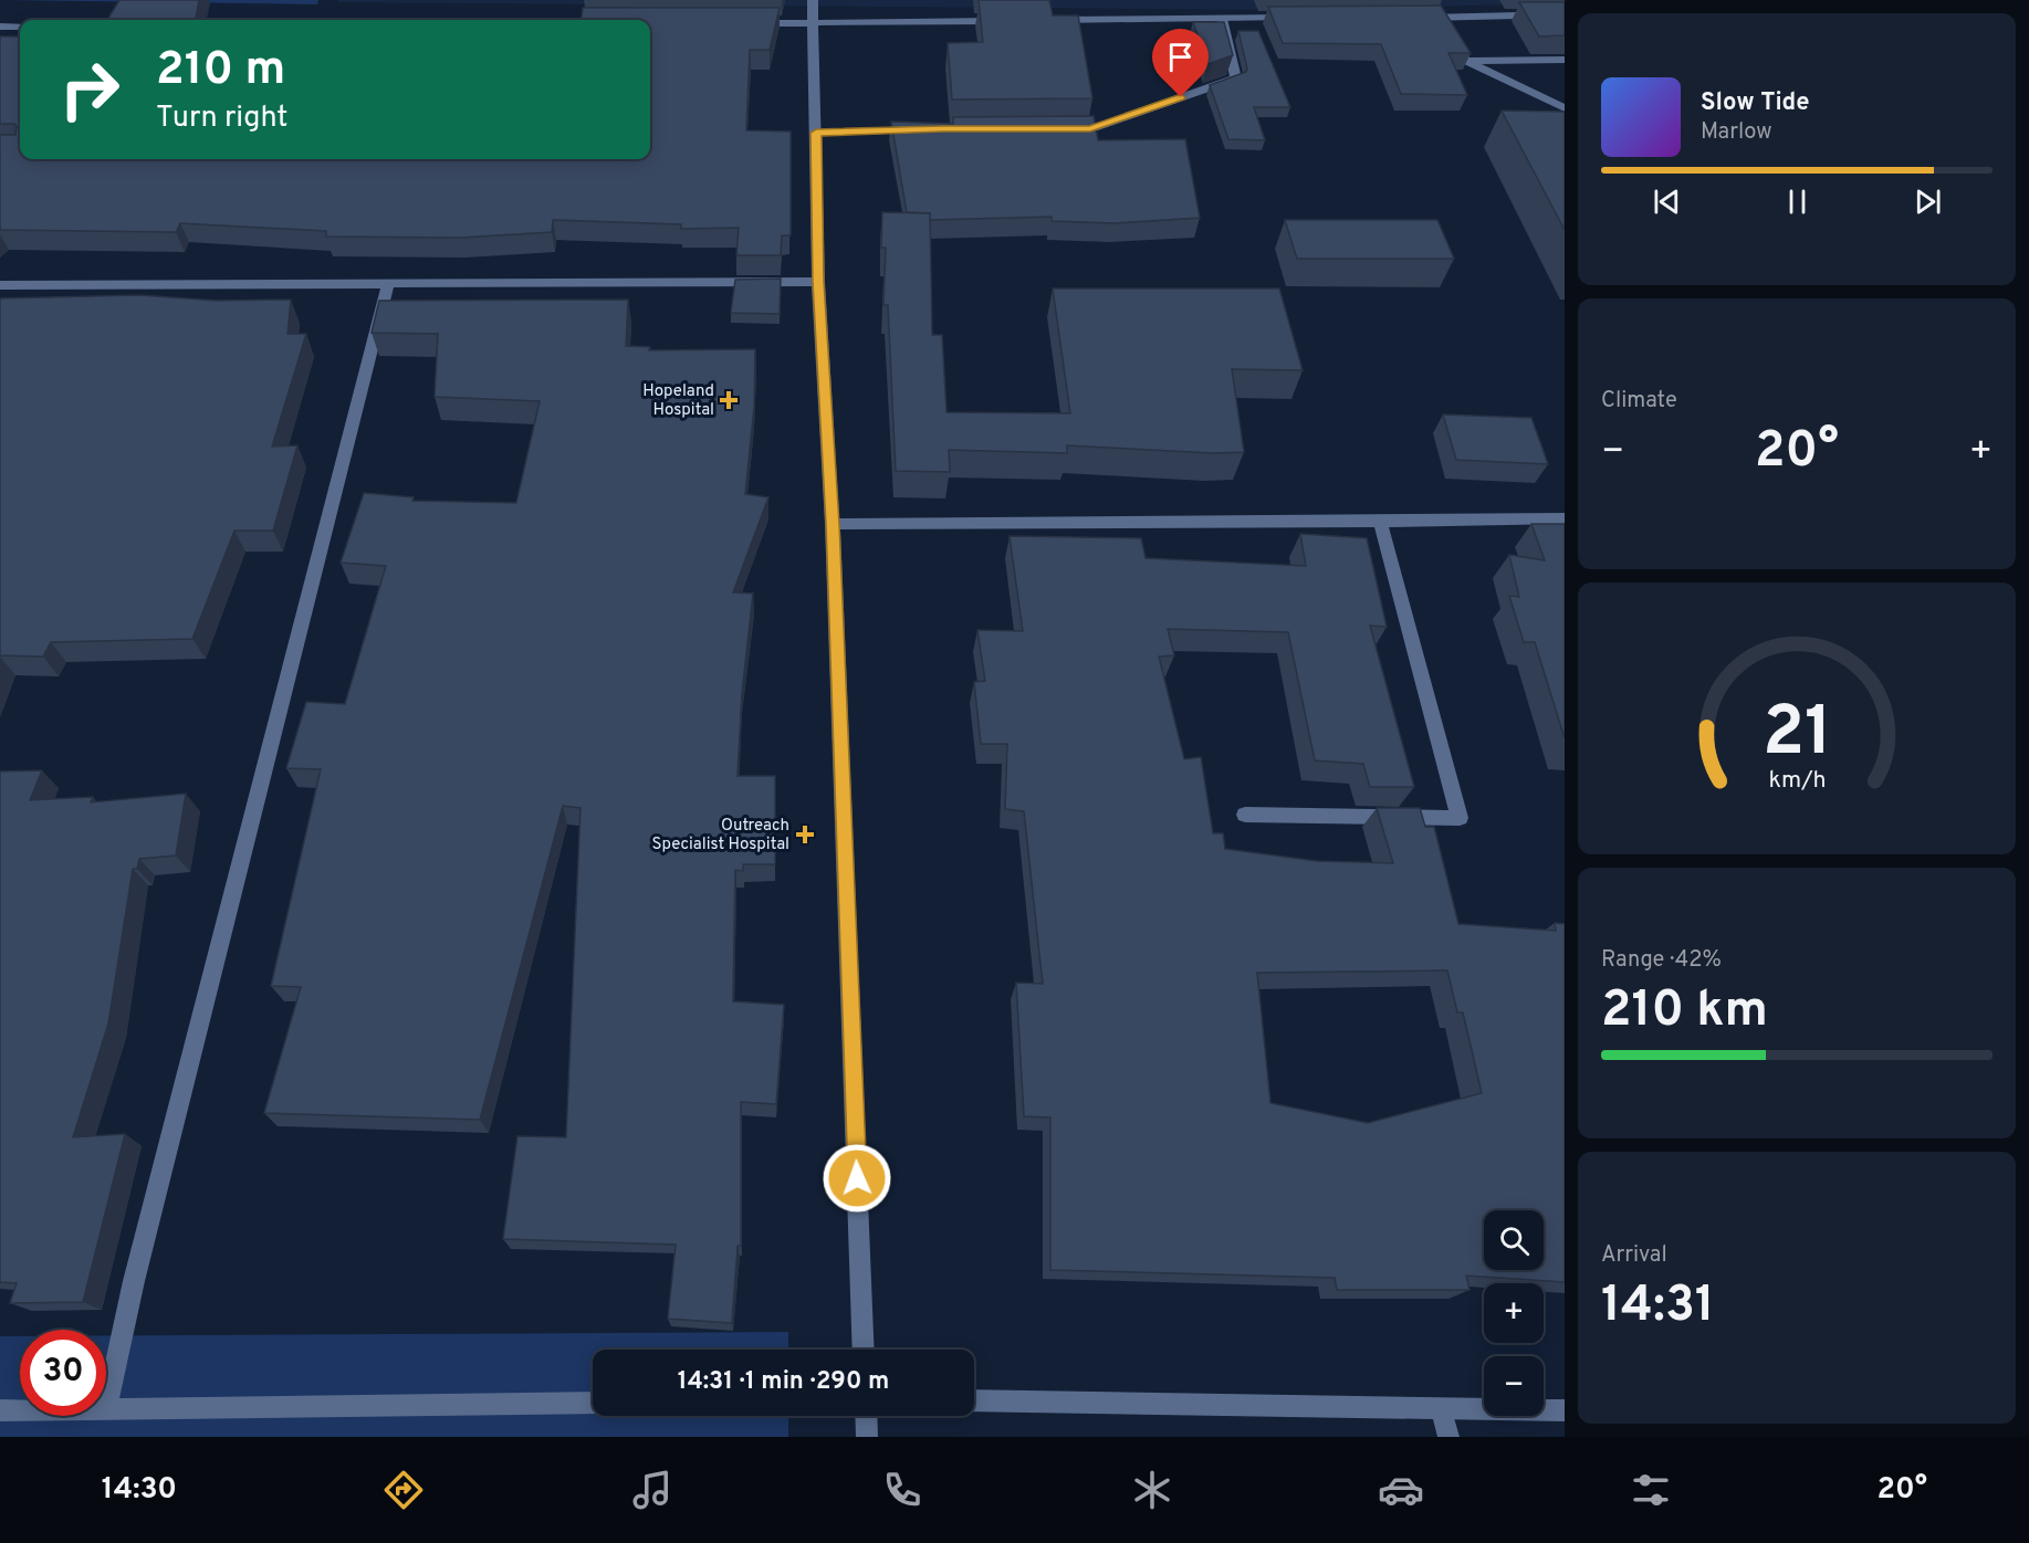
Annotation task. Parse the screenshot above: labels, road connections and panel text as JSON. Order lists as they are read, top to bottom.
{
  "places": {
    "health": ["Hopeland Hospital", "Outreach Specialist Hospital"]
  },
  "page": {
    "turn": ["210 m", "Turn right"],
    "song": ["Slow Tide", "Marlow"],
    "tile": [
      "Climate",
      ["Range · 42%", "210 km"],
      ["Arrival", "14:31"]
    ],
    "heat": ["−", "20°", "+"],
    "map_buttons": ["+", "−"],
    "limit": "30",
    "trip": "14:31 · 1 min · 290 m",
    "tabs": ["14:30", "20°"],
    "gauge": ["21", "km/h"]
  }
}
